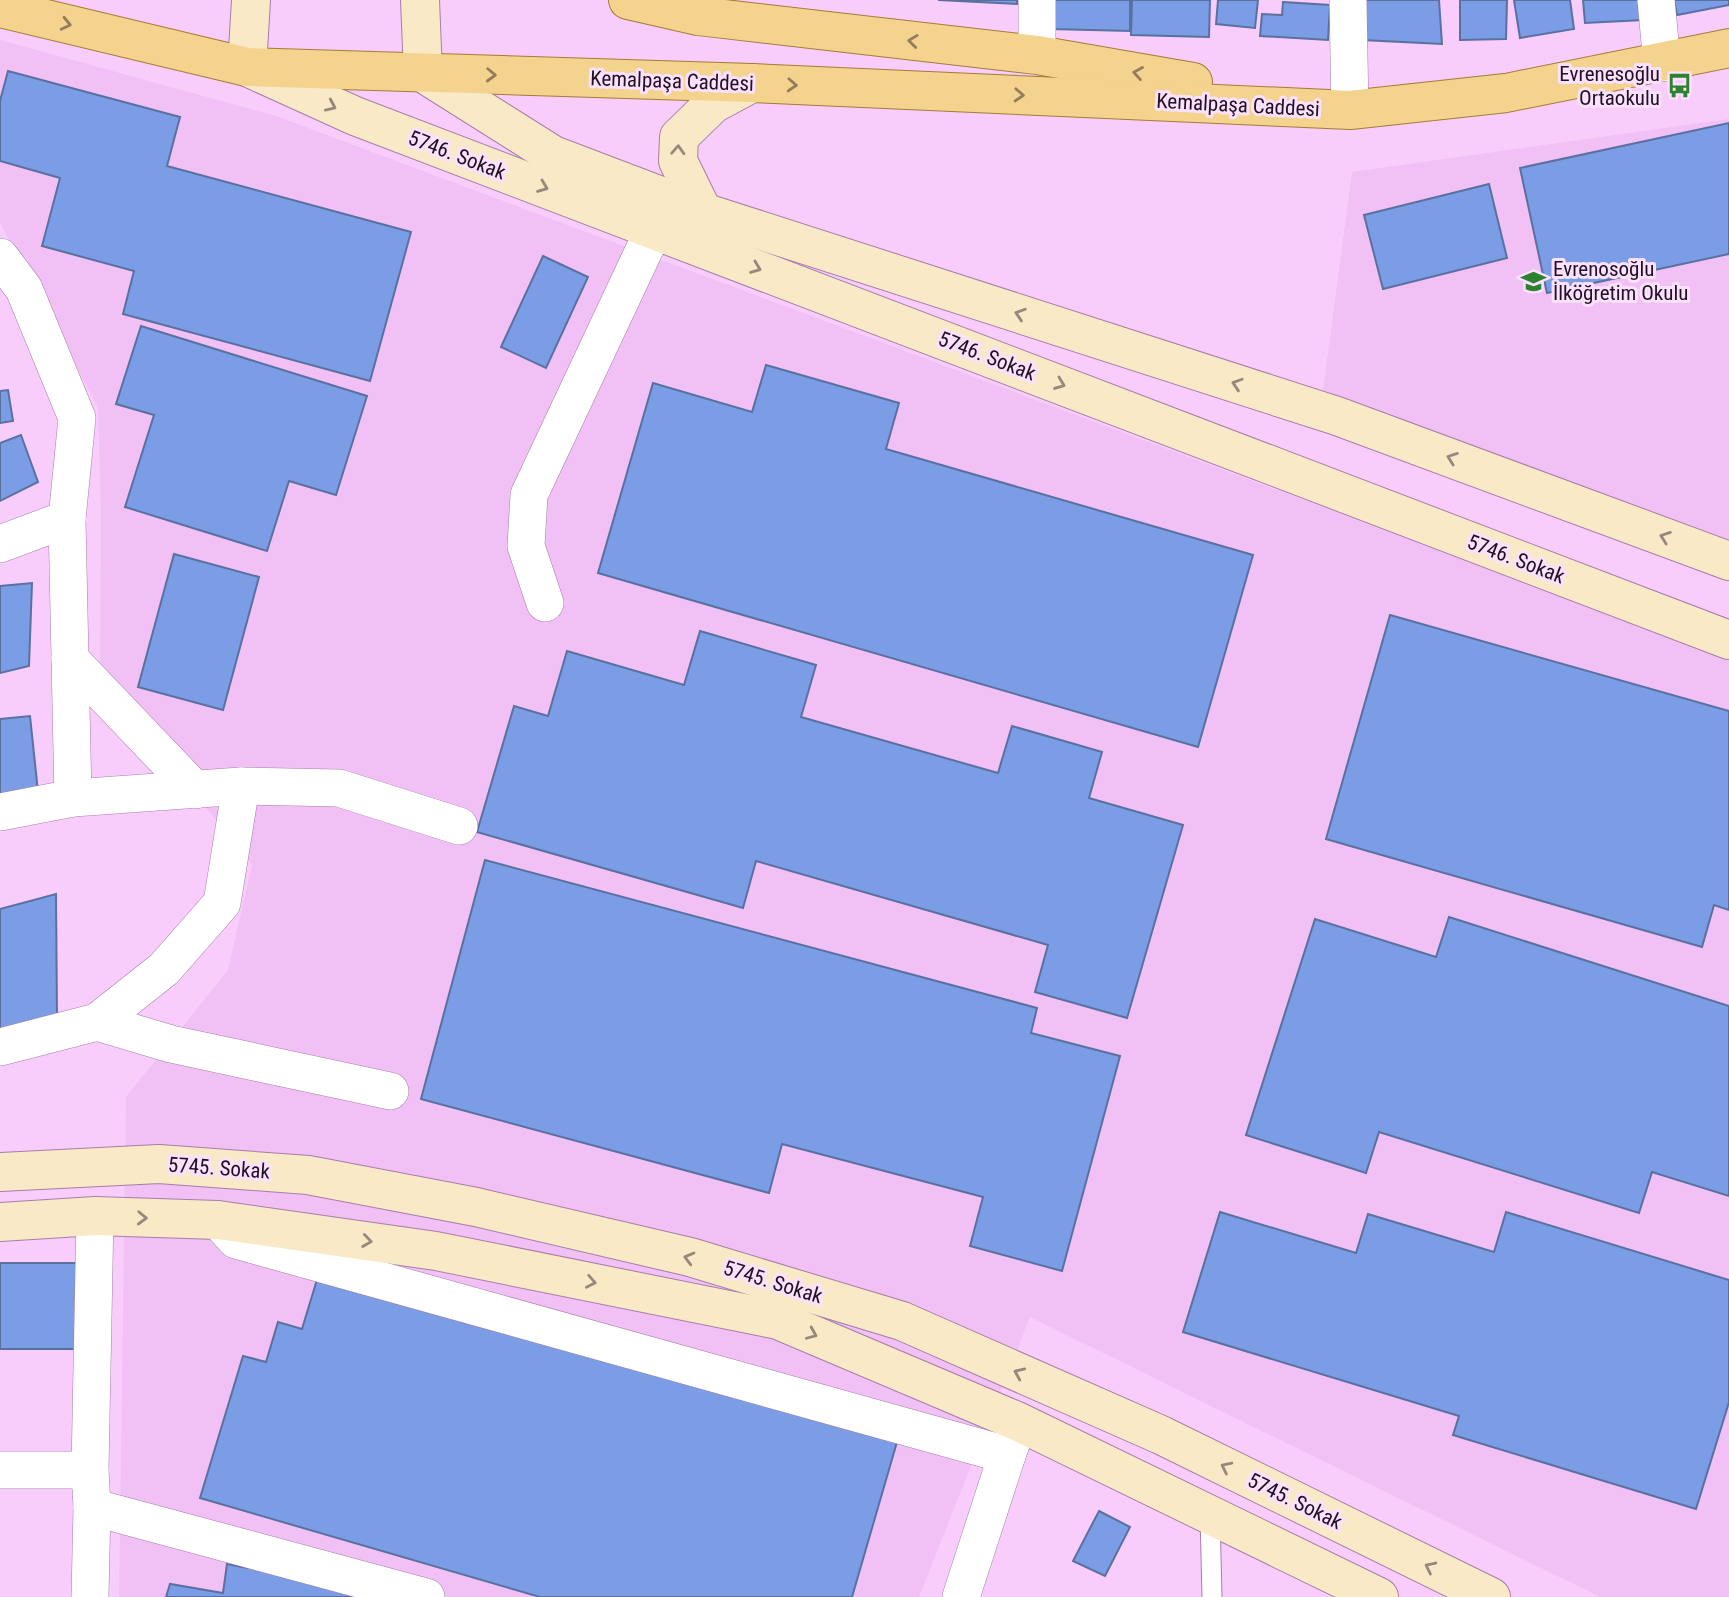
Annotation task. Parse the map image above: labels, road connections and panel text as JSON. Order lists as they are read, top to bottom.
{
  "streets": {
    "main road": ["Kemalpaşa Caddesi"],
    "street": ["5746. Sokak", "5745. Sokak"]
  },
  "crossings": [
    ["Kemalpaşa Caddesi", "5746. Sokak"]
  ],
  "places": {
    "bus stop": ["Evrenesoğlu Ortaokulu"],
    "school or university": ["Evrenosoğlu İlköğretim Okulu"]
  }
}
